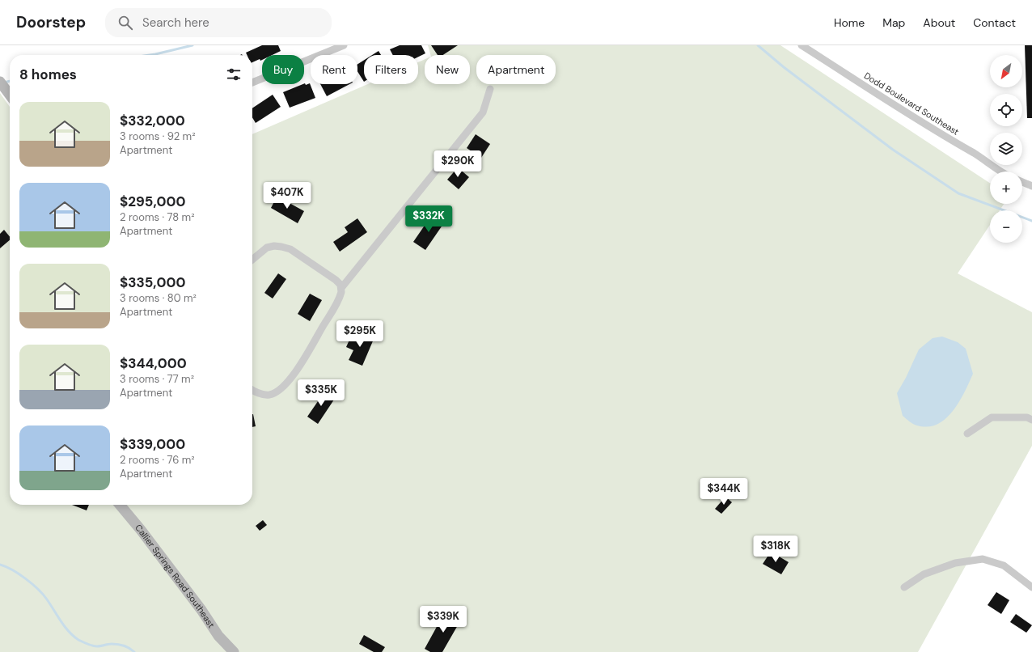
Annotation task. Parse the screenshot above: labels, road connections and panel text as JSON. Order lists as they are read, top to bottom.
{
  "streets": {
    "street": ["Dodd Boulevard Southeast", "Callier Springs Road Southeast"]
  },
  "north": "bottom left",
  "page": {
    "header": "Doorstep",
    "search": "Search here",
    "nav": [
      "Home",
      "Map",
      "About",
      "Contact"
    ],
    "map_buttons": ["+", "−"],
    "chip": [
      "Buy",
      "Rent",
      "Filters",
      "New",
      "Apartment"
    ],
    "heading": "8 homes",
    "list": [
      {
        "name": "$332,000",
        "note": "3 rooms · 92 m² · Apartment"
      },
      {
        "name": "$295,000",
        "note": "2 rooms · 78 m² · Apartment"
      },
      {
        "name": "$335,000",
        "note": "3 rooms · 80 m² · Apartment"
      },
      {
        "name": "$344,000",
        "note": "3 rooms · 77 m² · Apartment"
      },
      {
        "name": "$339,000",
        "note": "2 rooms · 76 m² · Apartment"
      }
    ],
    "price": [
      "$290K",
      "$407K",
      "$332K",
      "$295K",
      "$335K",
      "$344K",
      "$318K",
      "$339K"
    ]
  }
}
